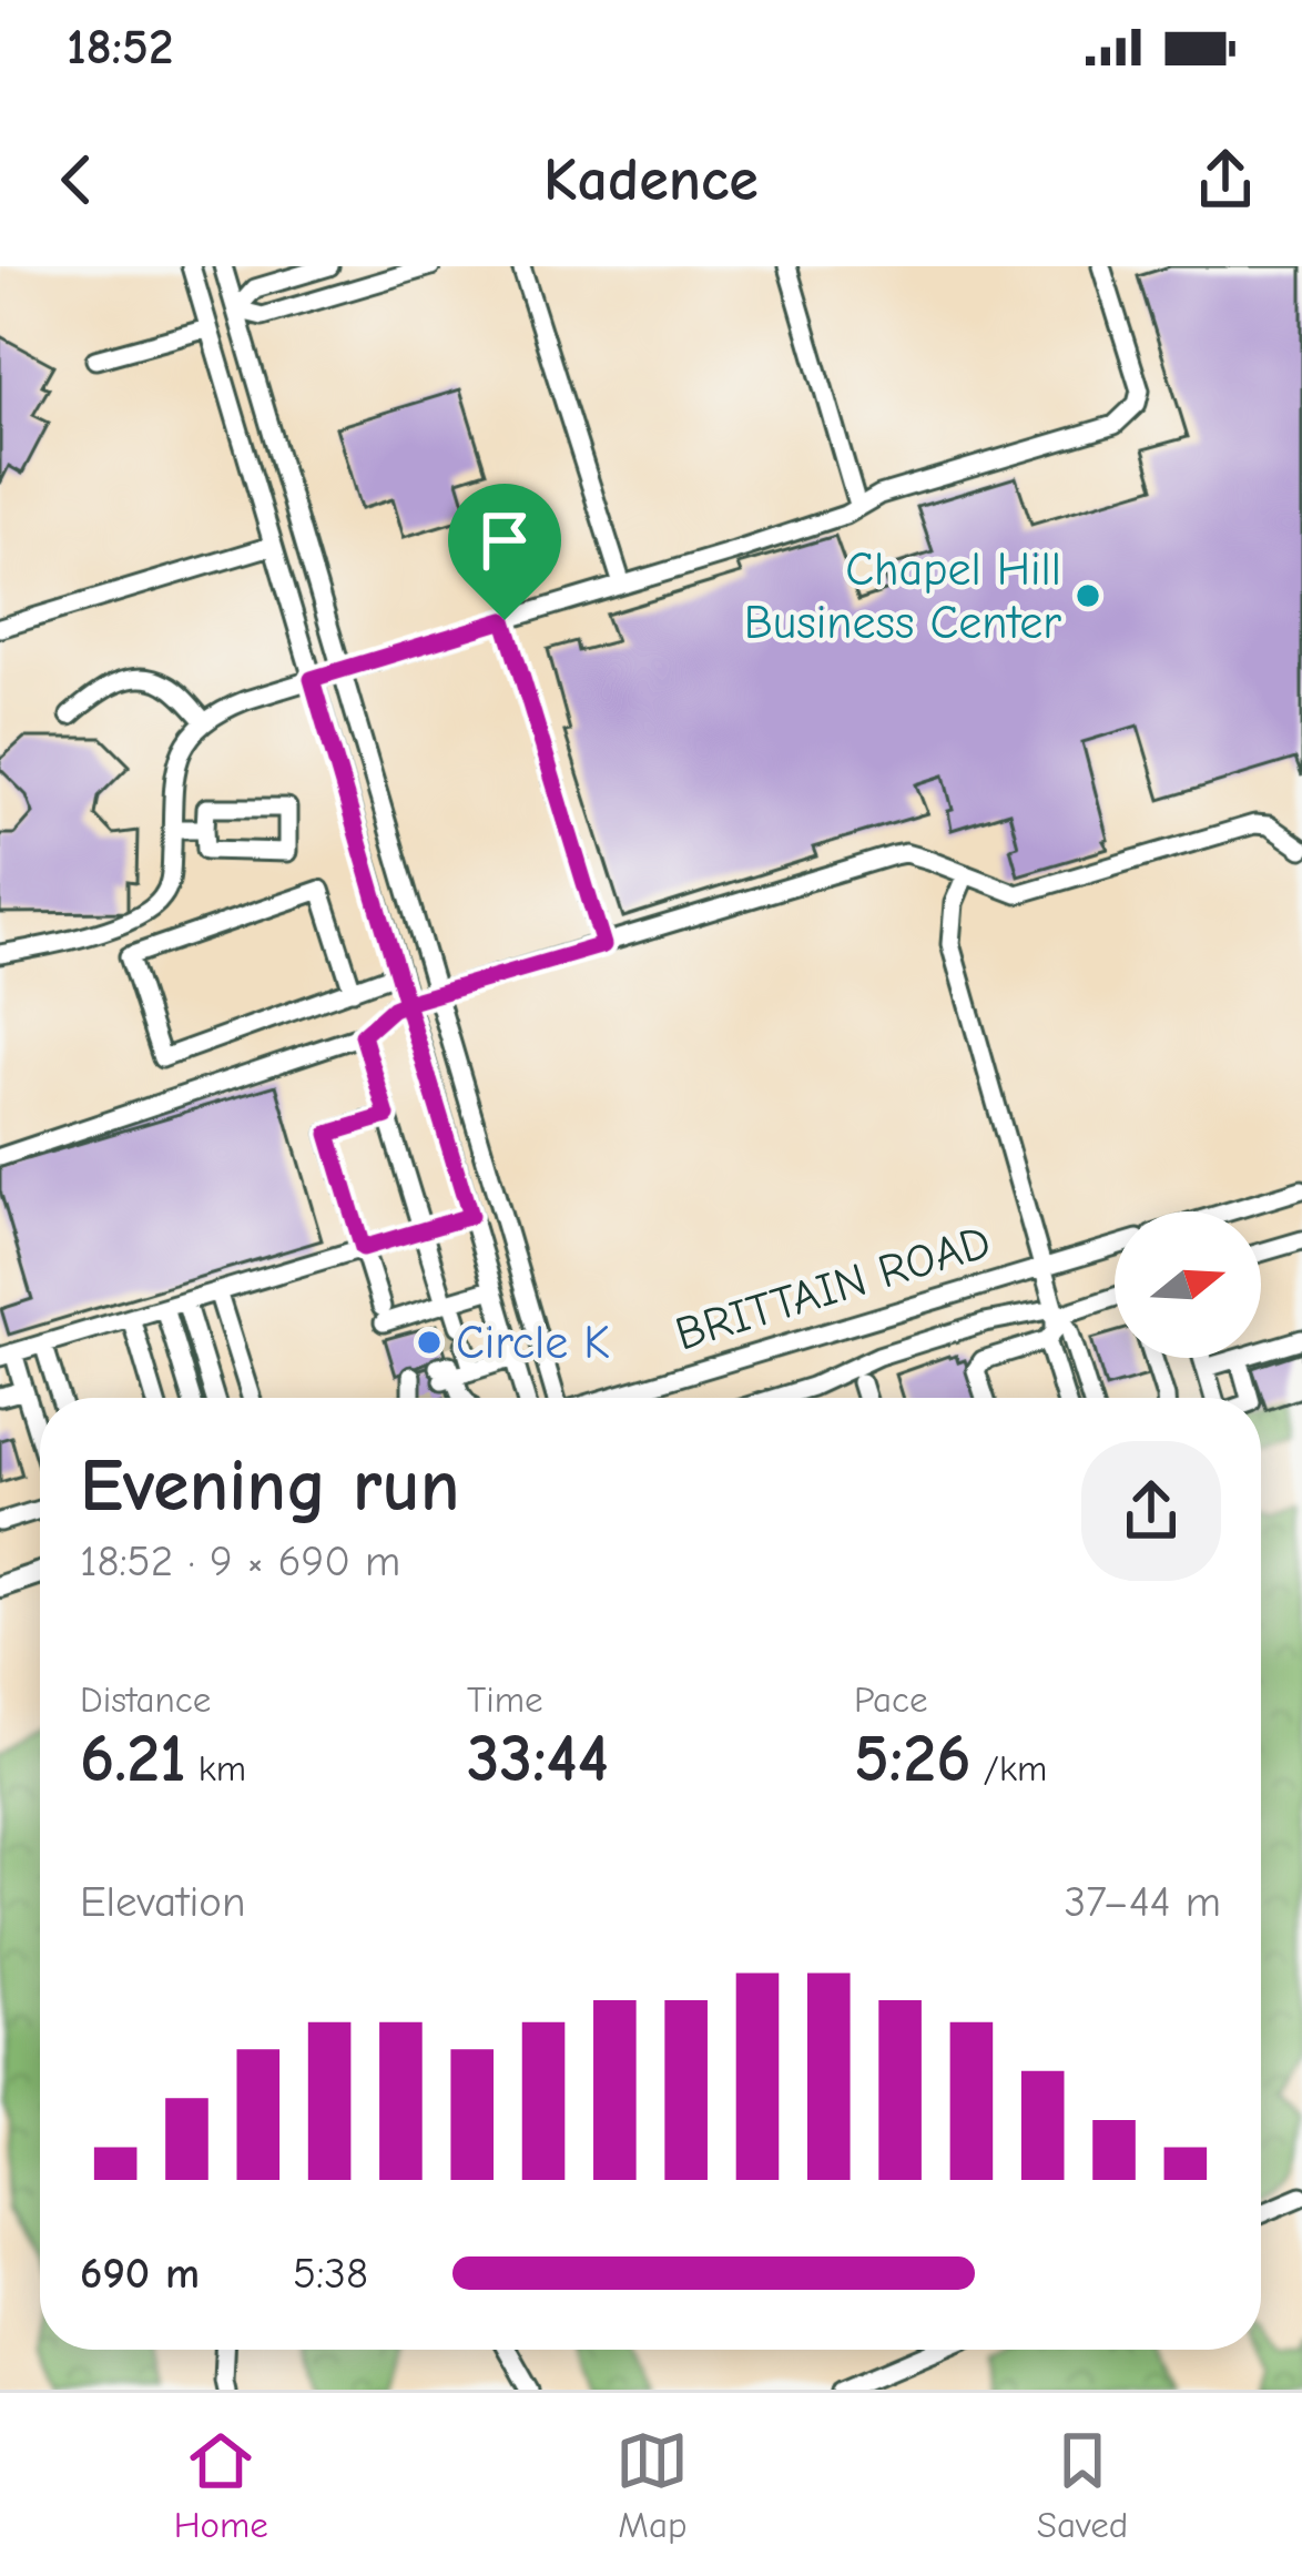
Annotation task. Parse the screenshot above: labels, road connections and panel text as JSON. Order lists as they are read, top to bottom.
{
  "streets": {
    "street": ["BRITTAIN ROAD"]
  },
  "places": ["Chapel Hill Business Center", "Circle K"],
  "north": "right",
  "page": {
    "status": "18:52",
    "header": "Kadence",
    "heading": ["Evening run", "18:52 · 9 × 690 m"],
    "stats": [
      ["Distance", "6.21 km"],
      ["Time", "33:44"],
      ["Pace", "5:26 /km"]
    ],
    "chart": ["Elevation", "37–44 m"],
    "list": [
      {
        "name": "690 m",
        "note": "5:38"
      }
    ],
    "tabs": ["Home", "Map", "Saved"]
  }
}
